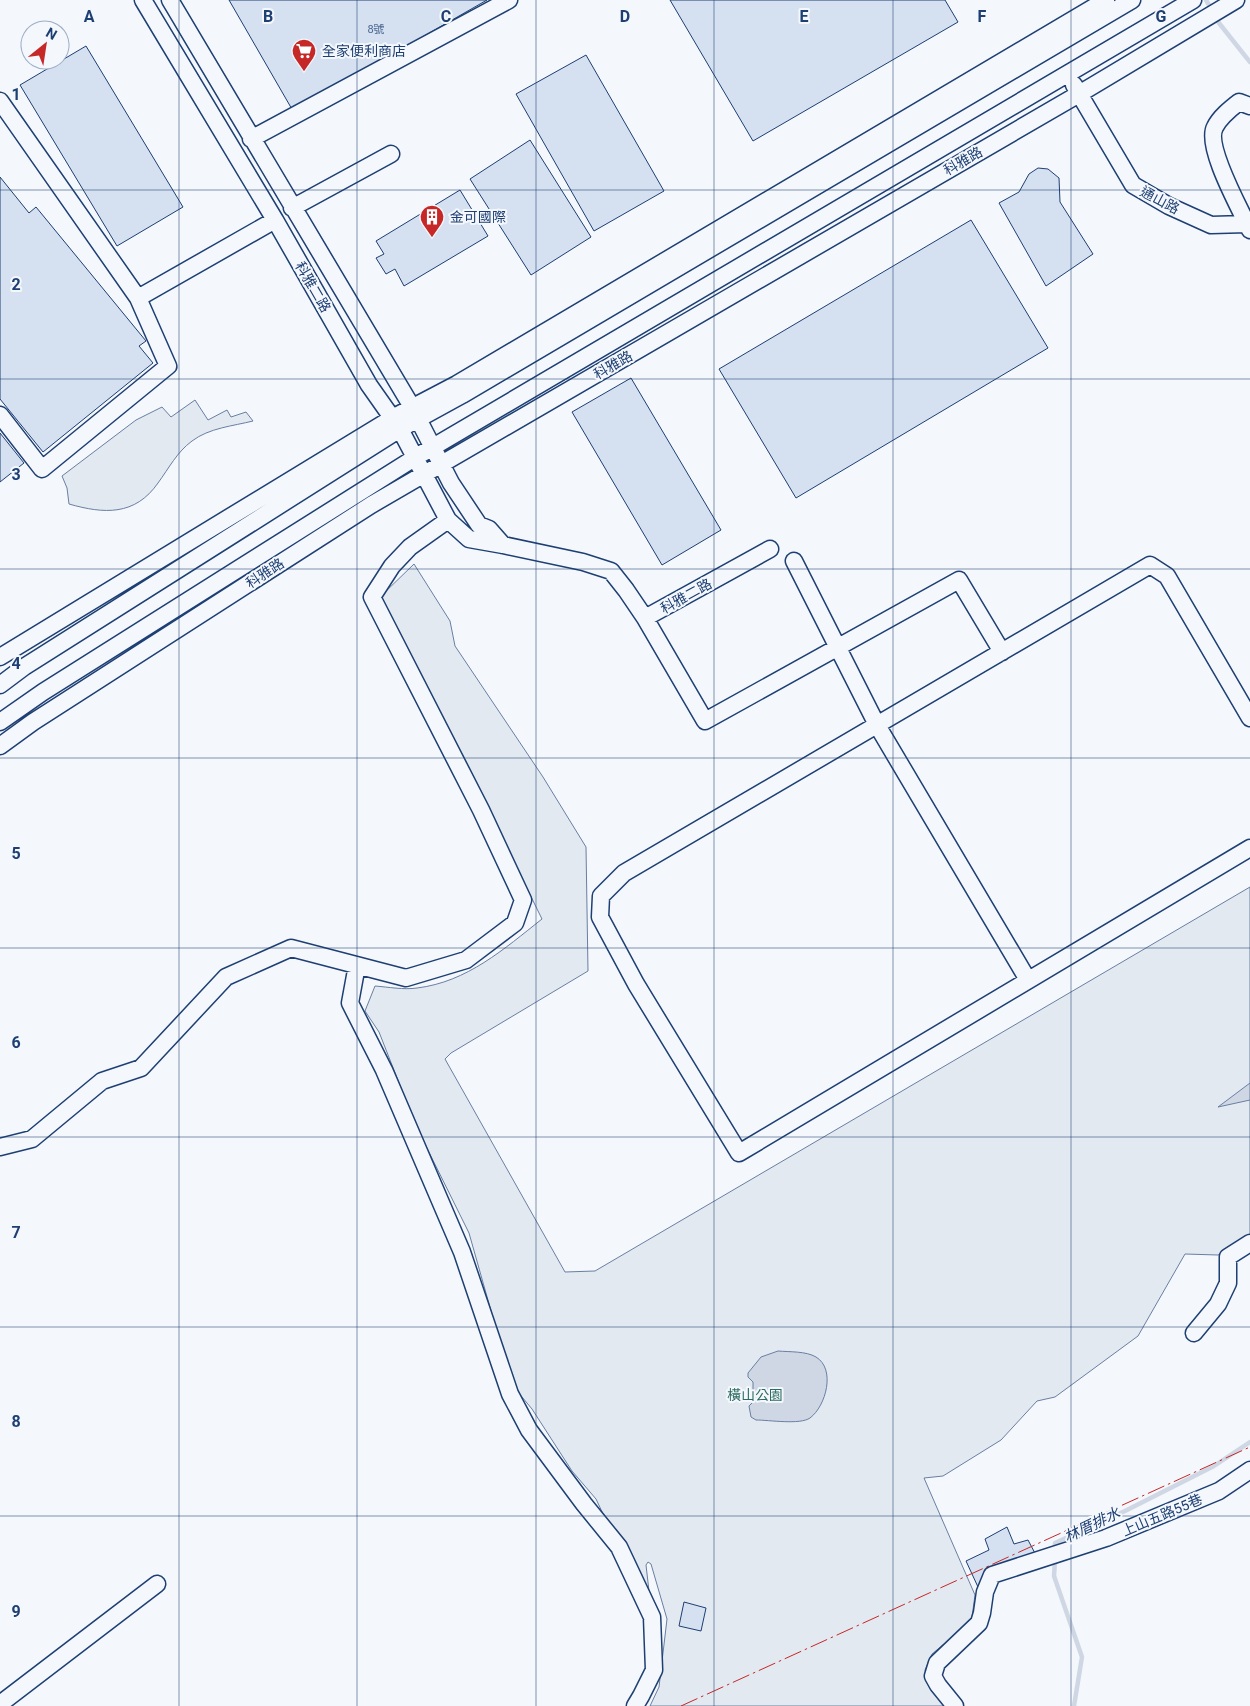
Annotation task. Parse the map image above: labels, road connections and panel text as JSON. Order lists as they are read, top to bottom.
{
  "streets": {
    "street": [
      "科雅路",
      "通山路",
      "科雅二路",
      "上山五路55巷"
    ]
  },
  "crossings": [
    ["科雅路", "通山路"],
    ["科雅路", "科雅二路"]
  ],
  "water": ["林厝排水"],
  "parks": ["橫山公園"],
  "places": {
    "supermarket": ["全家便利商店"],
    "building": ["金可國際"]
  },
  "house_numbers": ["8號"],
  "north": "top right",
  "grid": {
    "columns": [
      "A",
      "B",
      "C",
      "D",
      "E",
      "F",
      "G"
    ],
    "rows": [
      "1",
      "2",
      "3",
      "4",
      "5",
      "6",
      "7",
      "8",
      "9"
    ]
  }
}
